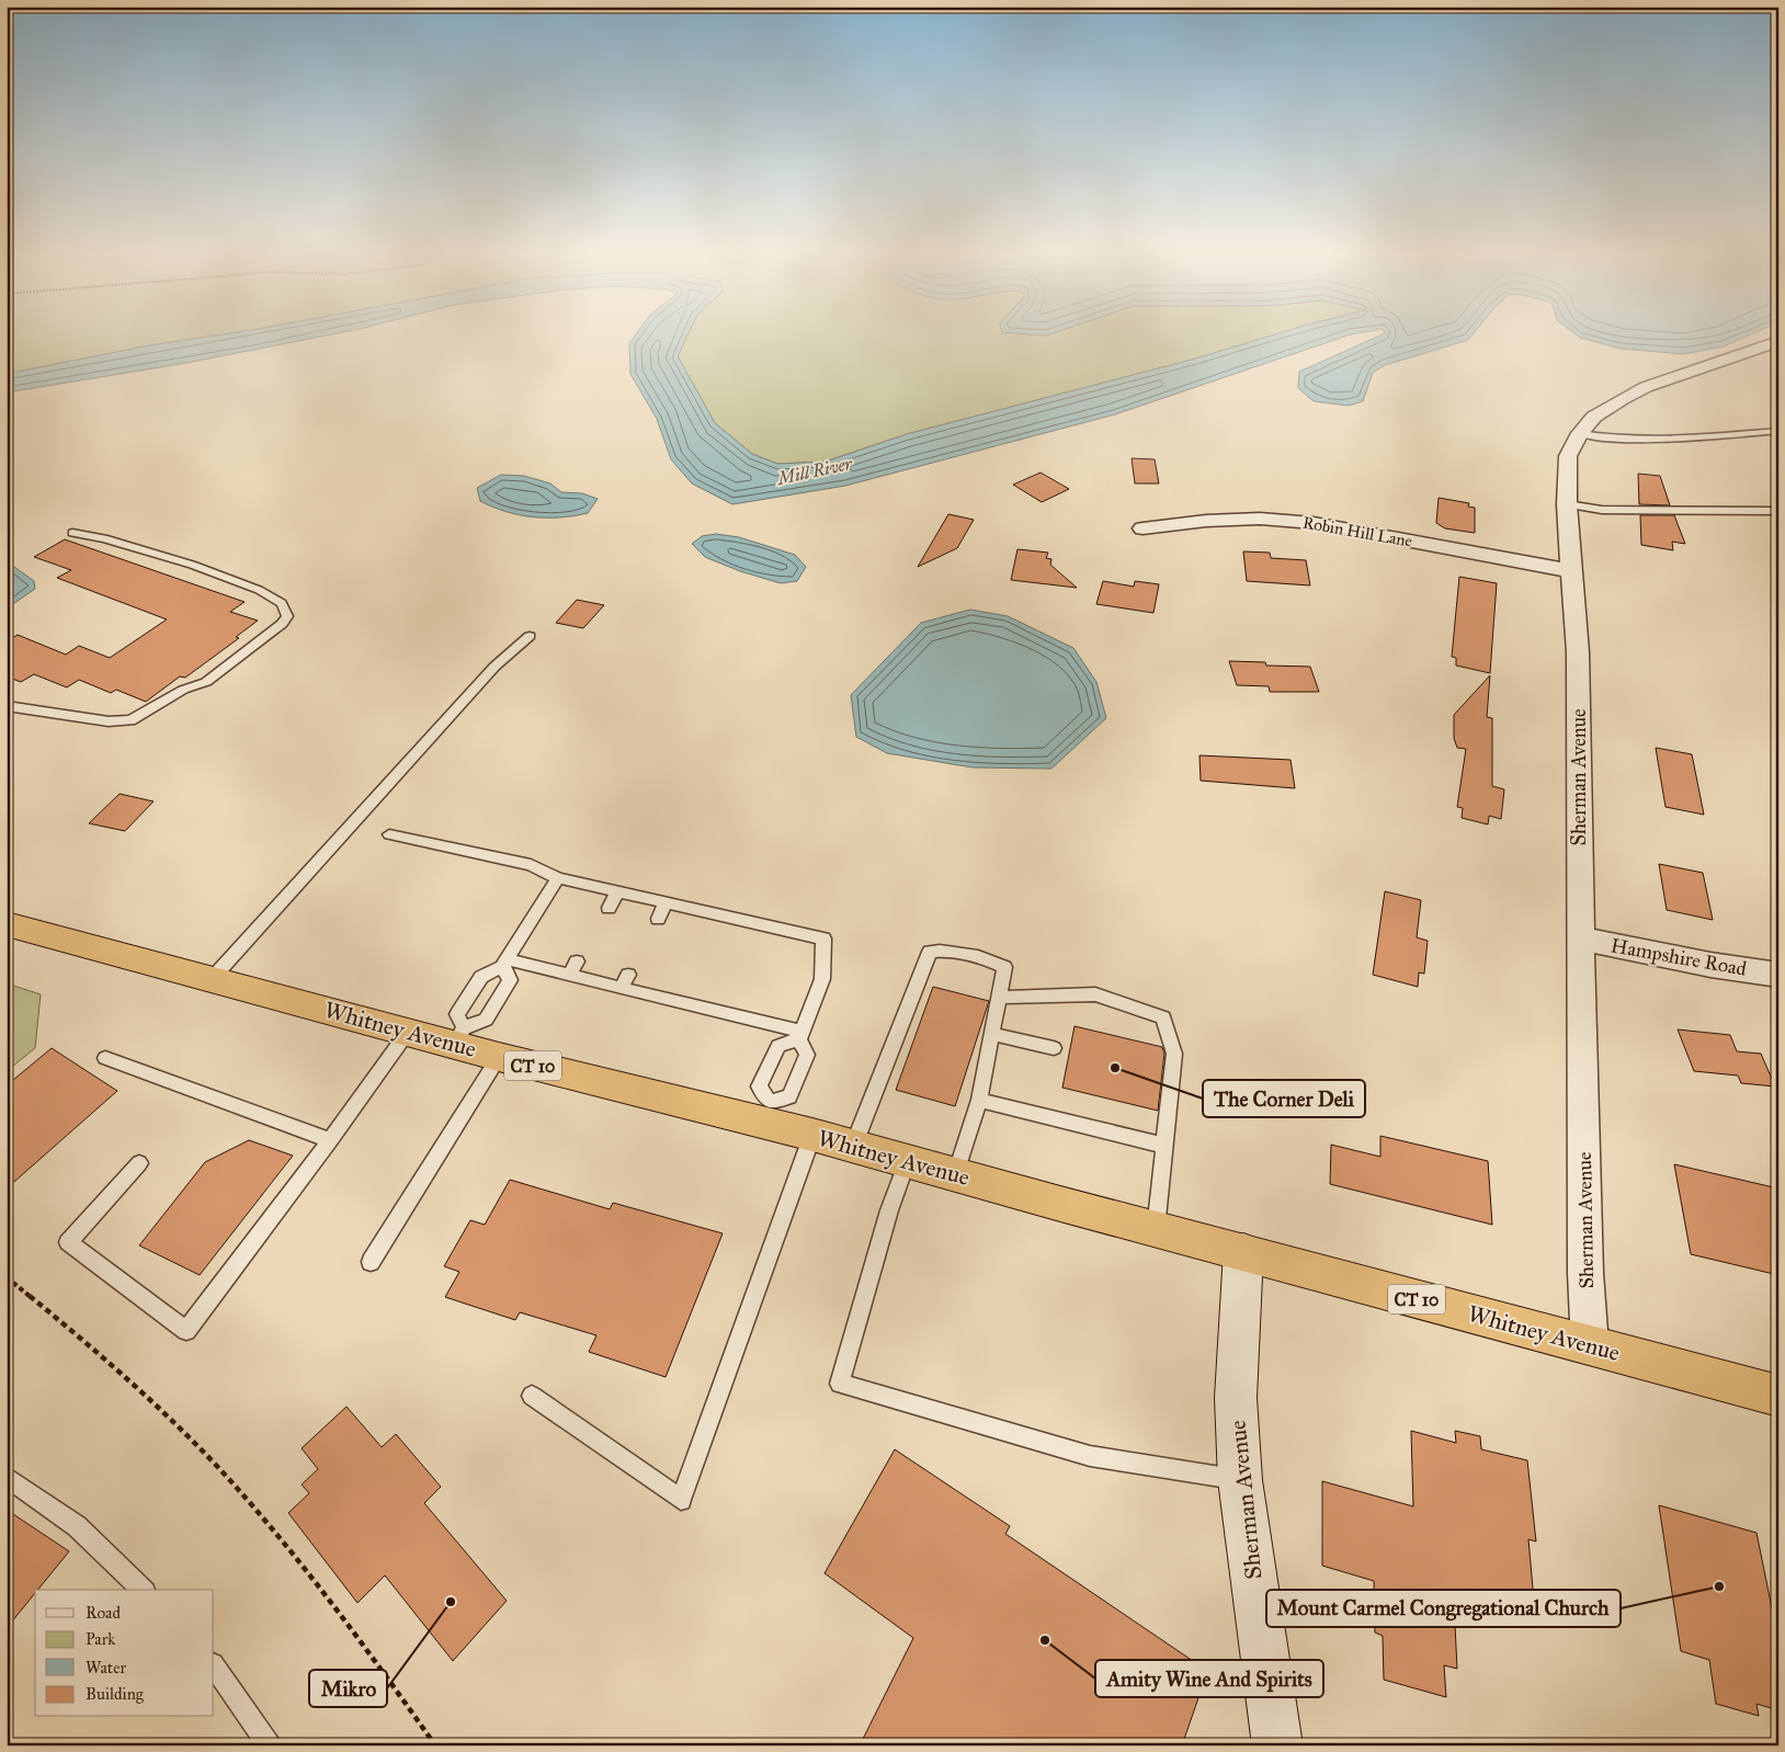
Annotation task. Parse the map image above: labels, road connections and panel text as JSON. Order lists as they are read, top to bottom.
{
  "streets": {
    "highway": ["Whitney Avenue", "CT 10"],
    "main road": ["Sherman Avenue"],
    "street": ["Robin Hill Lane", "Hampshire Road"]
  },
  "crossings": [
    ["Robin Hill Lane", "Sherman Avenue"],
    ["Sherman Avenue", "Hampshire Road"],
    ["Sherman Avenue", "Whitney Avenue"]
  ],
  "water": ["Mill River"],
  "places": [
    "The Corner Deli",
    "Mount Carmel Congregational Church",
    "Mikro",
    "Amity Wine And Spirits"
  ],
  "legend": [
    "Road",
    "Park",
    "Water",
    "Building"
  ]
}
